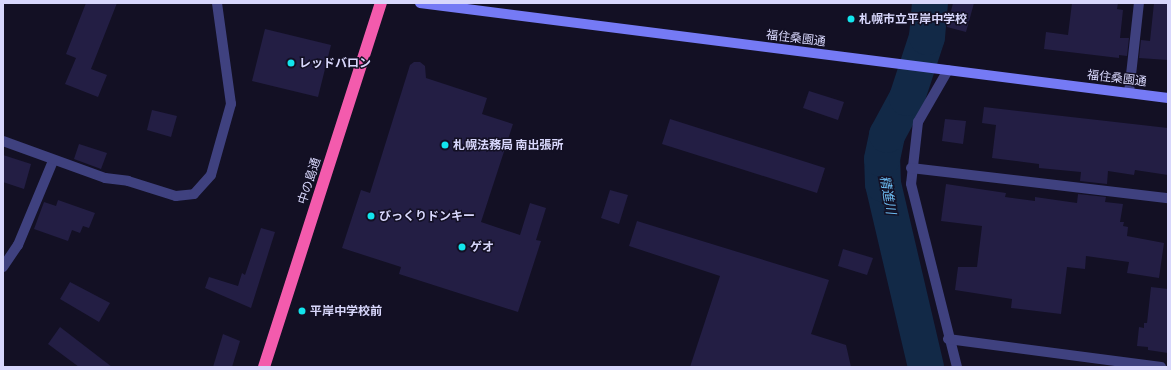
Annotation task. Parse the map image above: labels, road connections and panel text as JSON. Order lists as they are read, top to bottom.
{
  "streets": {
    "highway": ["中の島通"],
    "street": ["福住桑園通"]
  },
  "water": ["精進川"],
  "places": [
    "札幌市立平岸中学校",
    "レッドバロン",
    "札幌法務局 南出張所",
    "びっくりドンキー",
    "ゲオ",
    "平岸中学校前"
  ]
}
